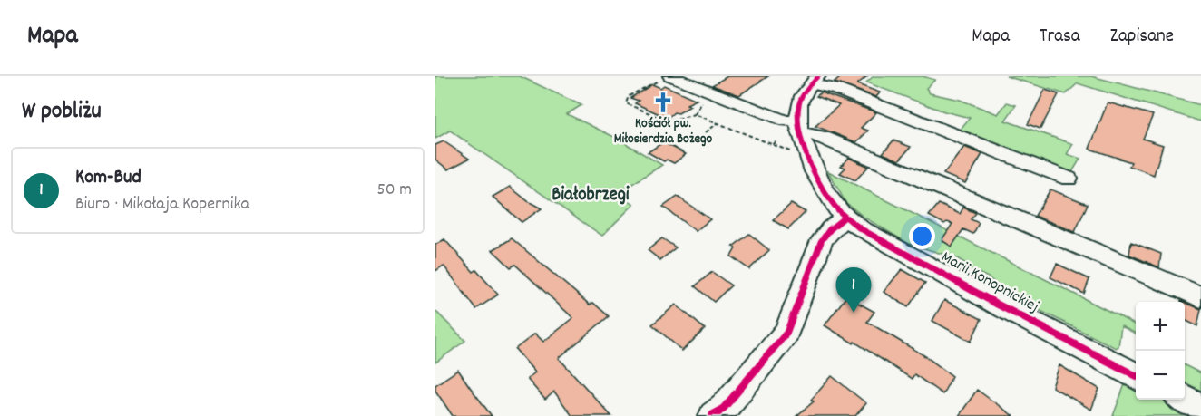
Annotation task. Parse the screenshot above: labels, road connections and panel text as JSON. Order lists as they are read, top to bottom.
{
  "streets": {
    "street": ["Marii Konopnickiej"]
  },
  "districts": ["Białobrzegi"],
  "places": {
    "church": ["Kościół pw. Miłosierdzia Bożego"]
  },
  "page": {
    "header": "Mapa",
    "nav": ["Mapa", "Trasa", "Zapisane"],
    "heading": "W pobliżu",
    "list": [
      {
        "mark": "1",
        "name": "Kom-Bud",
        "note": "Biuro · Mikołaja Kopernika",
        "value": "50 m"
      }
    ],
    "pins": "1",
    "map_buttons": ["+", "−"]
  }
}
